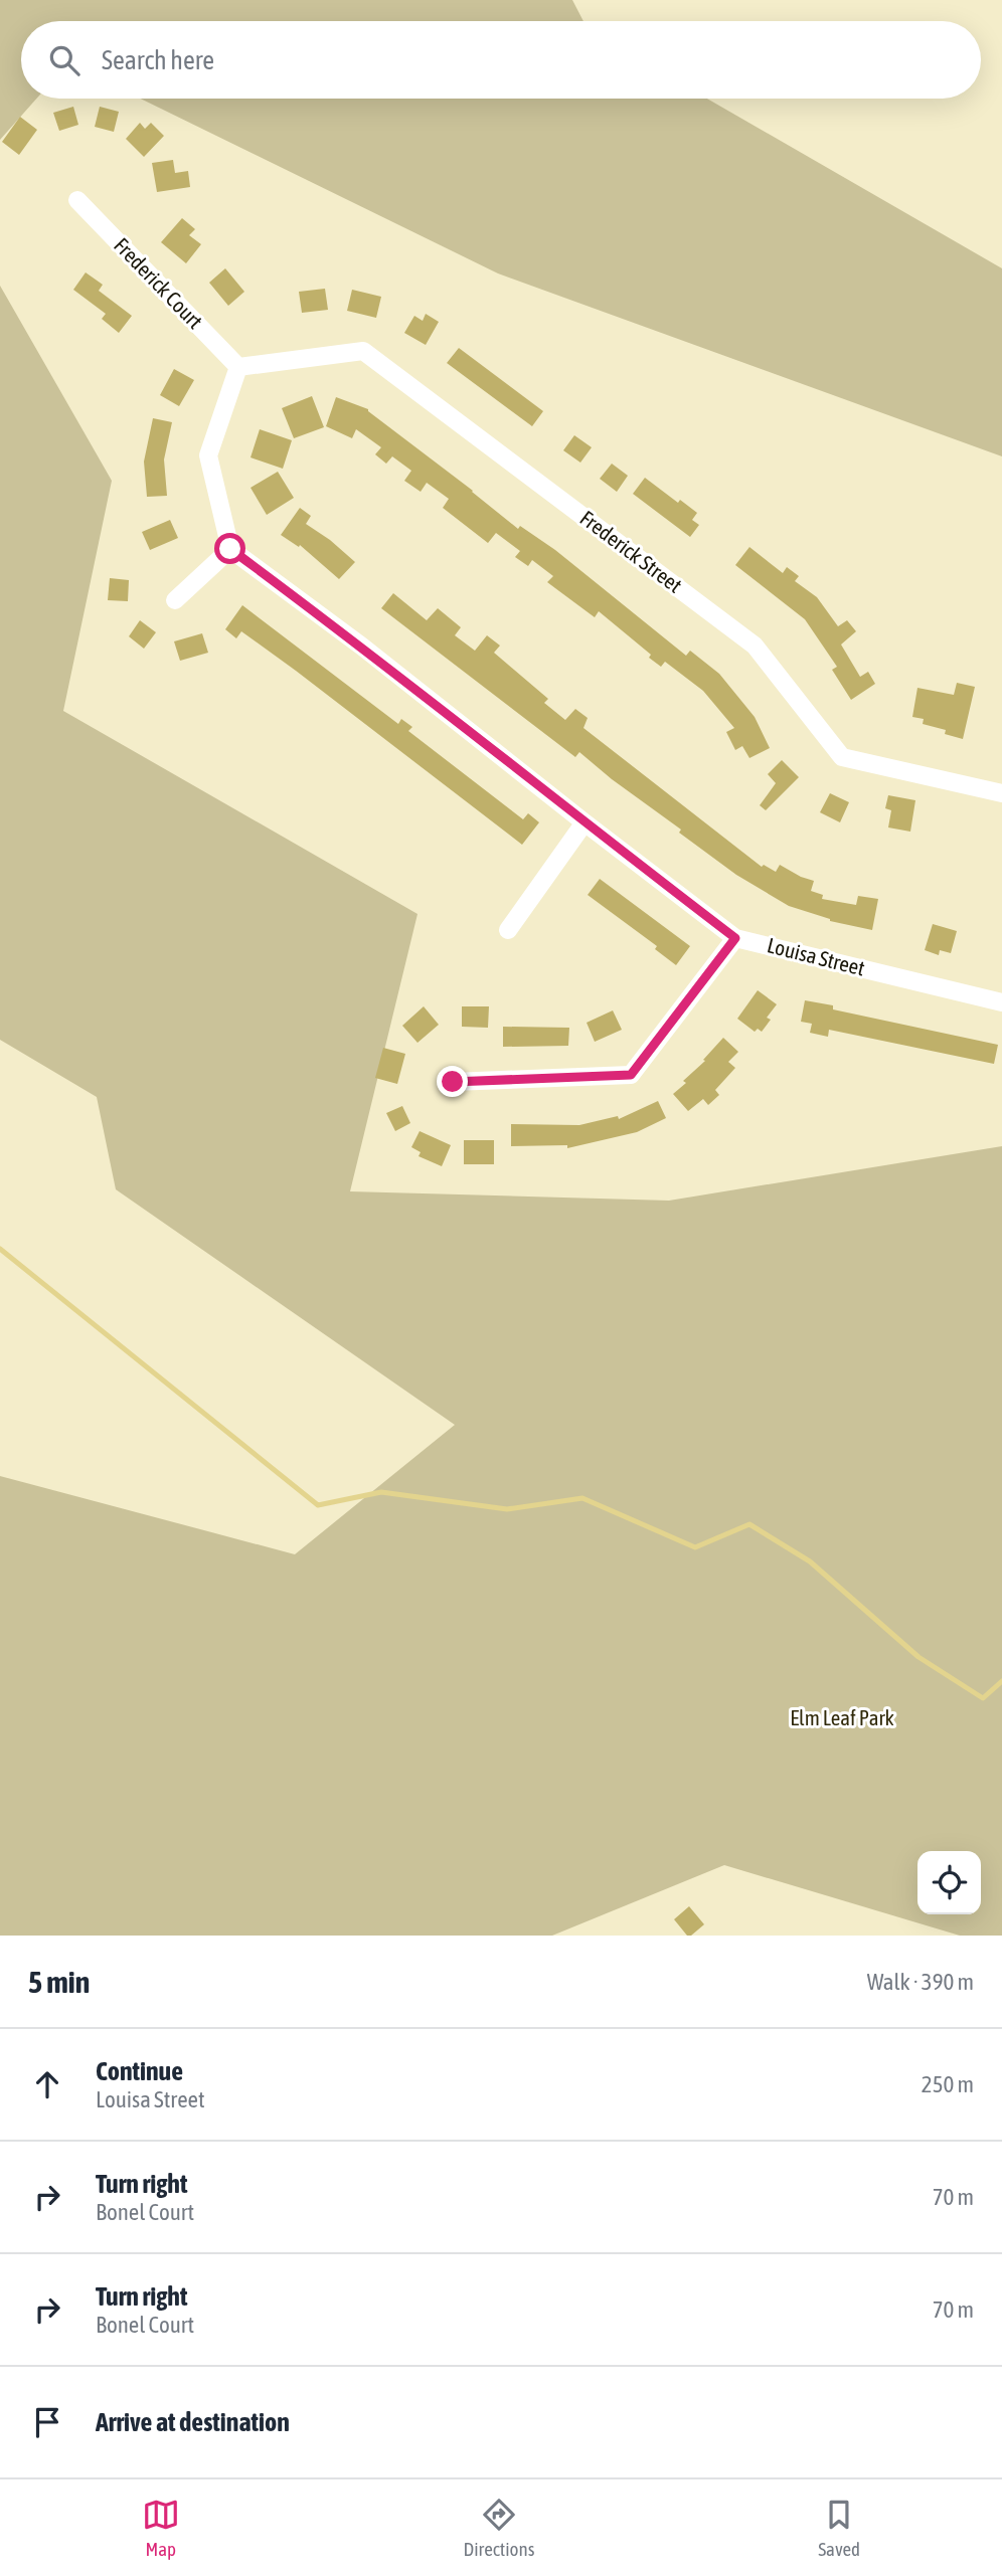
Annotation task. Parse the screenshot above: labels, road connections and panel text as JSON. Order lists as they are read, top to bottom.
{
  "streets": {
    "street": ["Frederick Court", "Frederick Street", "Louisa Street"]
  },
  "crossings": [
    ["Frederick Court", "Frederick Street"]
  ],
  "parks": ["Elm Leaf Park"],
  "page": {
    "search": "Search here",
    "heading": ["5 min", "Walk · 390 m"],
    "list": [
      ["Continue", "Louisa Street", "250 m"],
      ["Turn right", "Bonel Court", "70 m"],
      ["Turn right", "Bonel Court", "70 m"],
      "Arrive at destination"
    ],
    "nav": ["Map", "Directions", "Saved"]
  }
}
